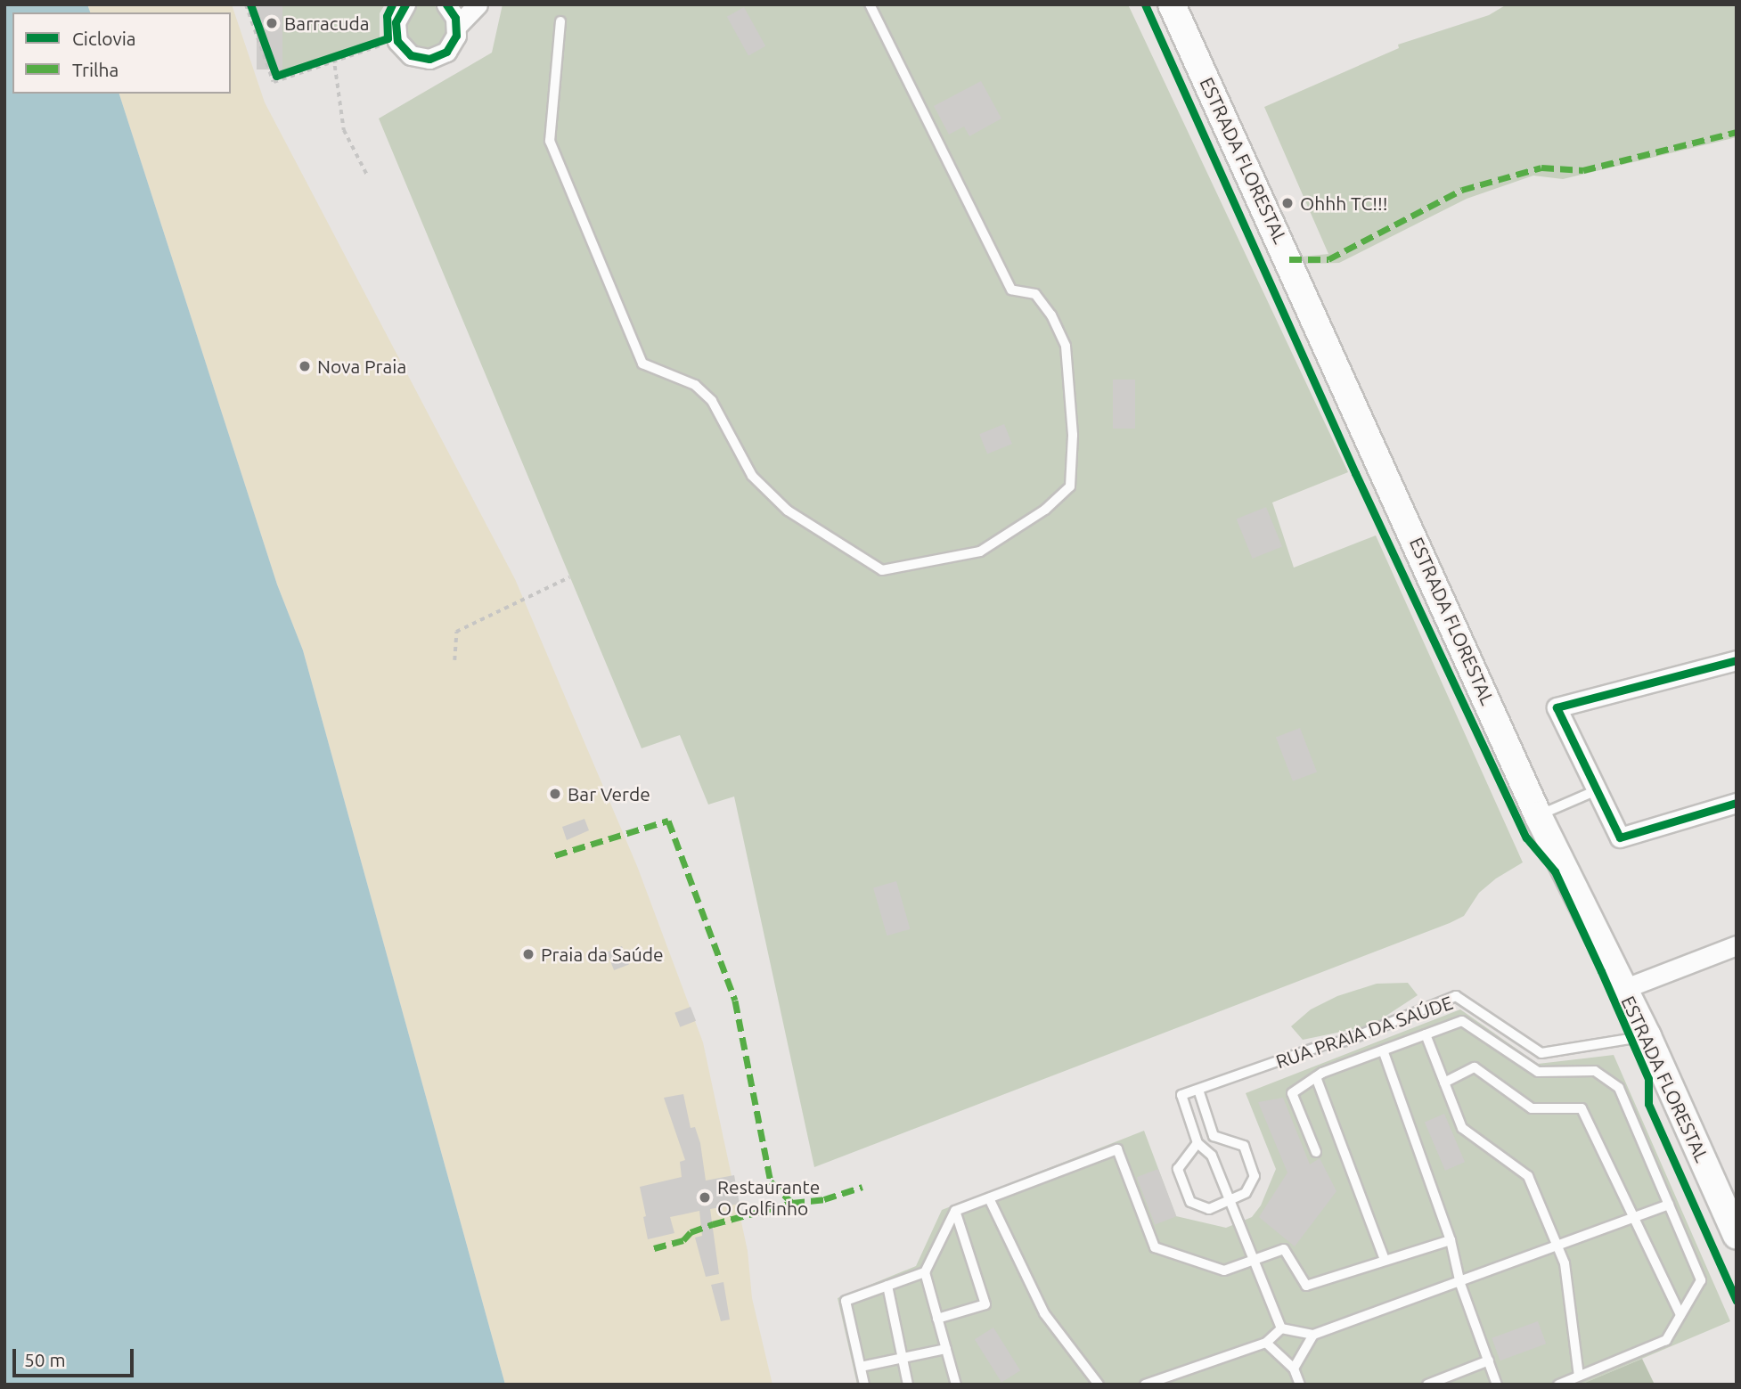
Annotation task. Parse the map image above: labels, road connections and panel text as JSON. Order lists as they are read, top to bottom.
{
  "streets": {
    "main road": ["ESTRADA FLORESTAL"],
    "lane": ["RUA PRAIA DA SAÚDE"]
  },
  "crossings": [
    ["ESTRADA FLORESTAL", "RUA PRAIA DA SAÚDE"]
  ],
  "places": [
    "Barracuda",
    "Ohhh TC!!!",
    "Nova Praia",
    "Bar Verde",
    "Praia da Saúde",
    "Restaurante O Golfinho"
  ],
  "legend": ["Ciclovia", "Trilha"],
  "scale_bar": "50 m"
}
